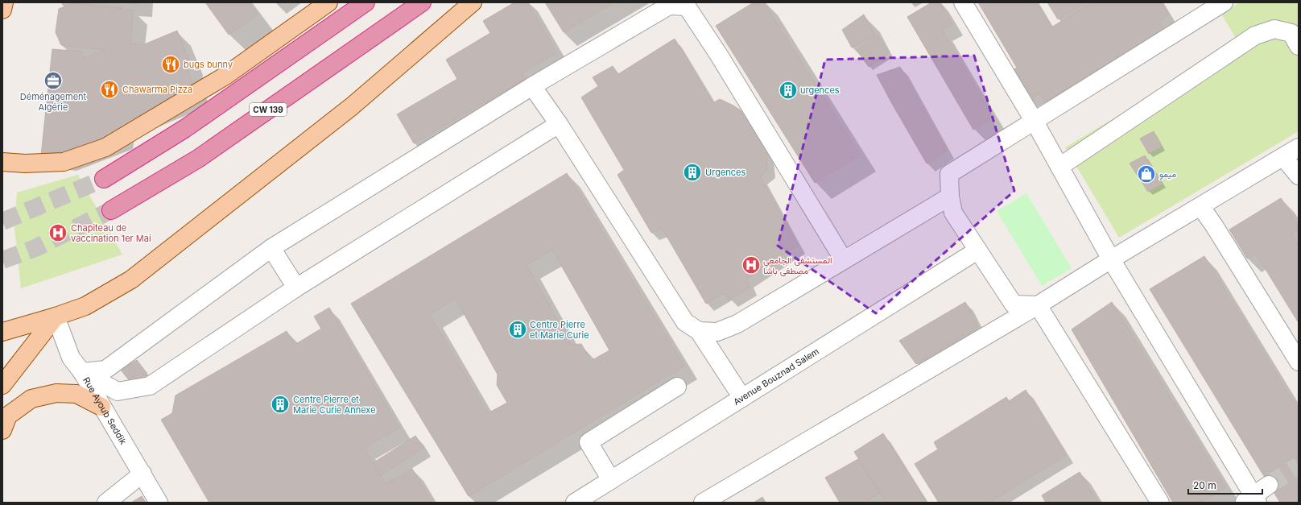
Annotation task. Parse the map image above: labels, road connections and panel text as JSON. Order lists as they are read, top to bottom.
{
  "streets": {
    "highway": ["CW 139"],
    "street": ["Avenue Bouznad Salem", "Rue Ayoub Seddik"]
  },
  "places": {
    "restaurant": ["bugs bunny", "Chawarma Pizza"],
    "office": ["Déménagement Algérie"],
    "building": [
      "urgences",
      "Urgences",
      "Centre Pierre et Marie Curie",
      "Centre Pierre et Marie Curie Annexe"
    ],
    "shop": ["ميمو"],
    "hospital": ["Chapiteau de vaccination 1er Mai", "المستشفى الجامعي مصطفى باشا"]
  },
  "scale_bar": "20 m"
}
